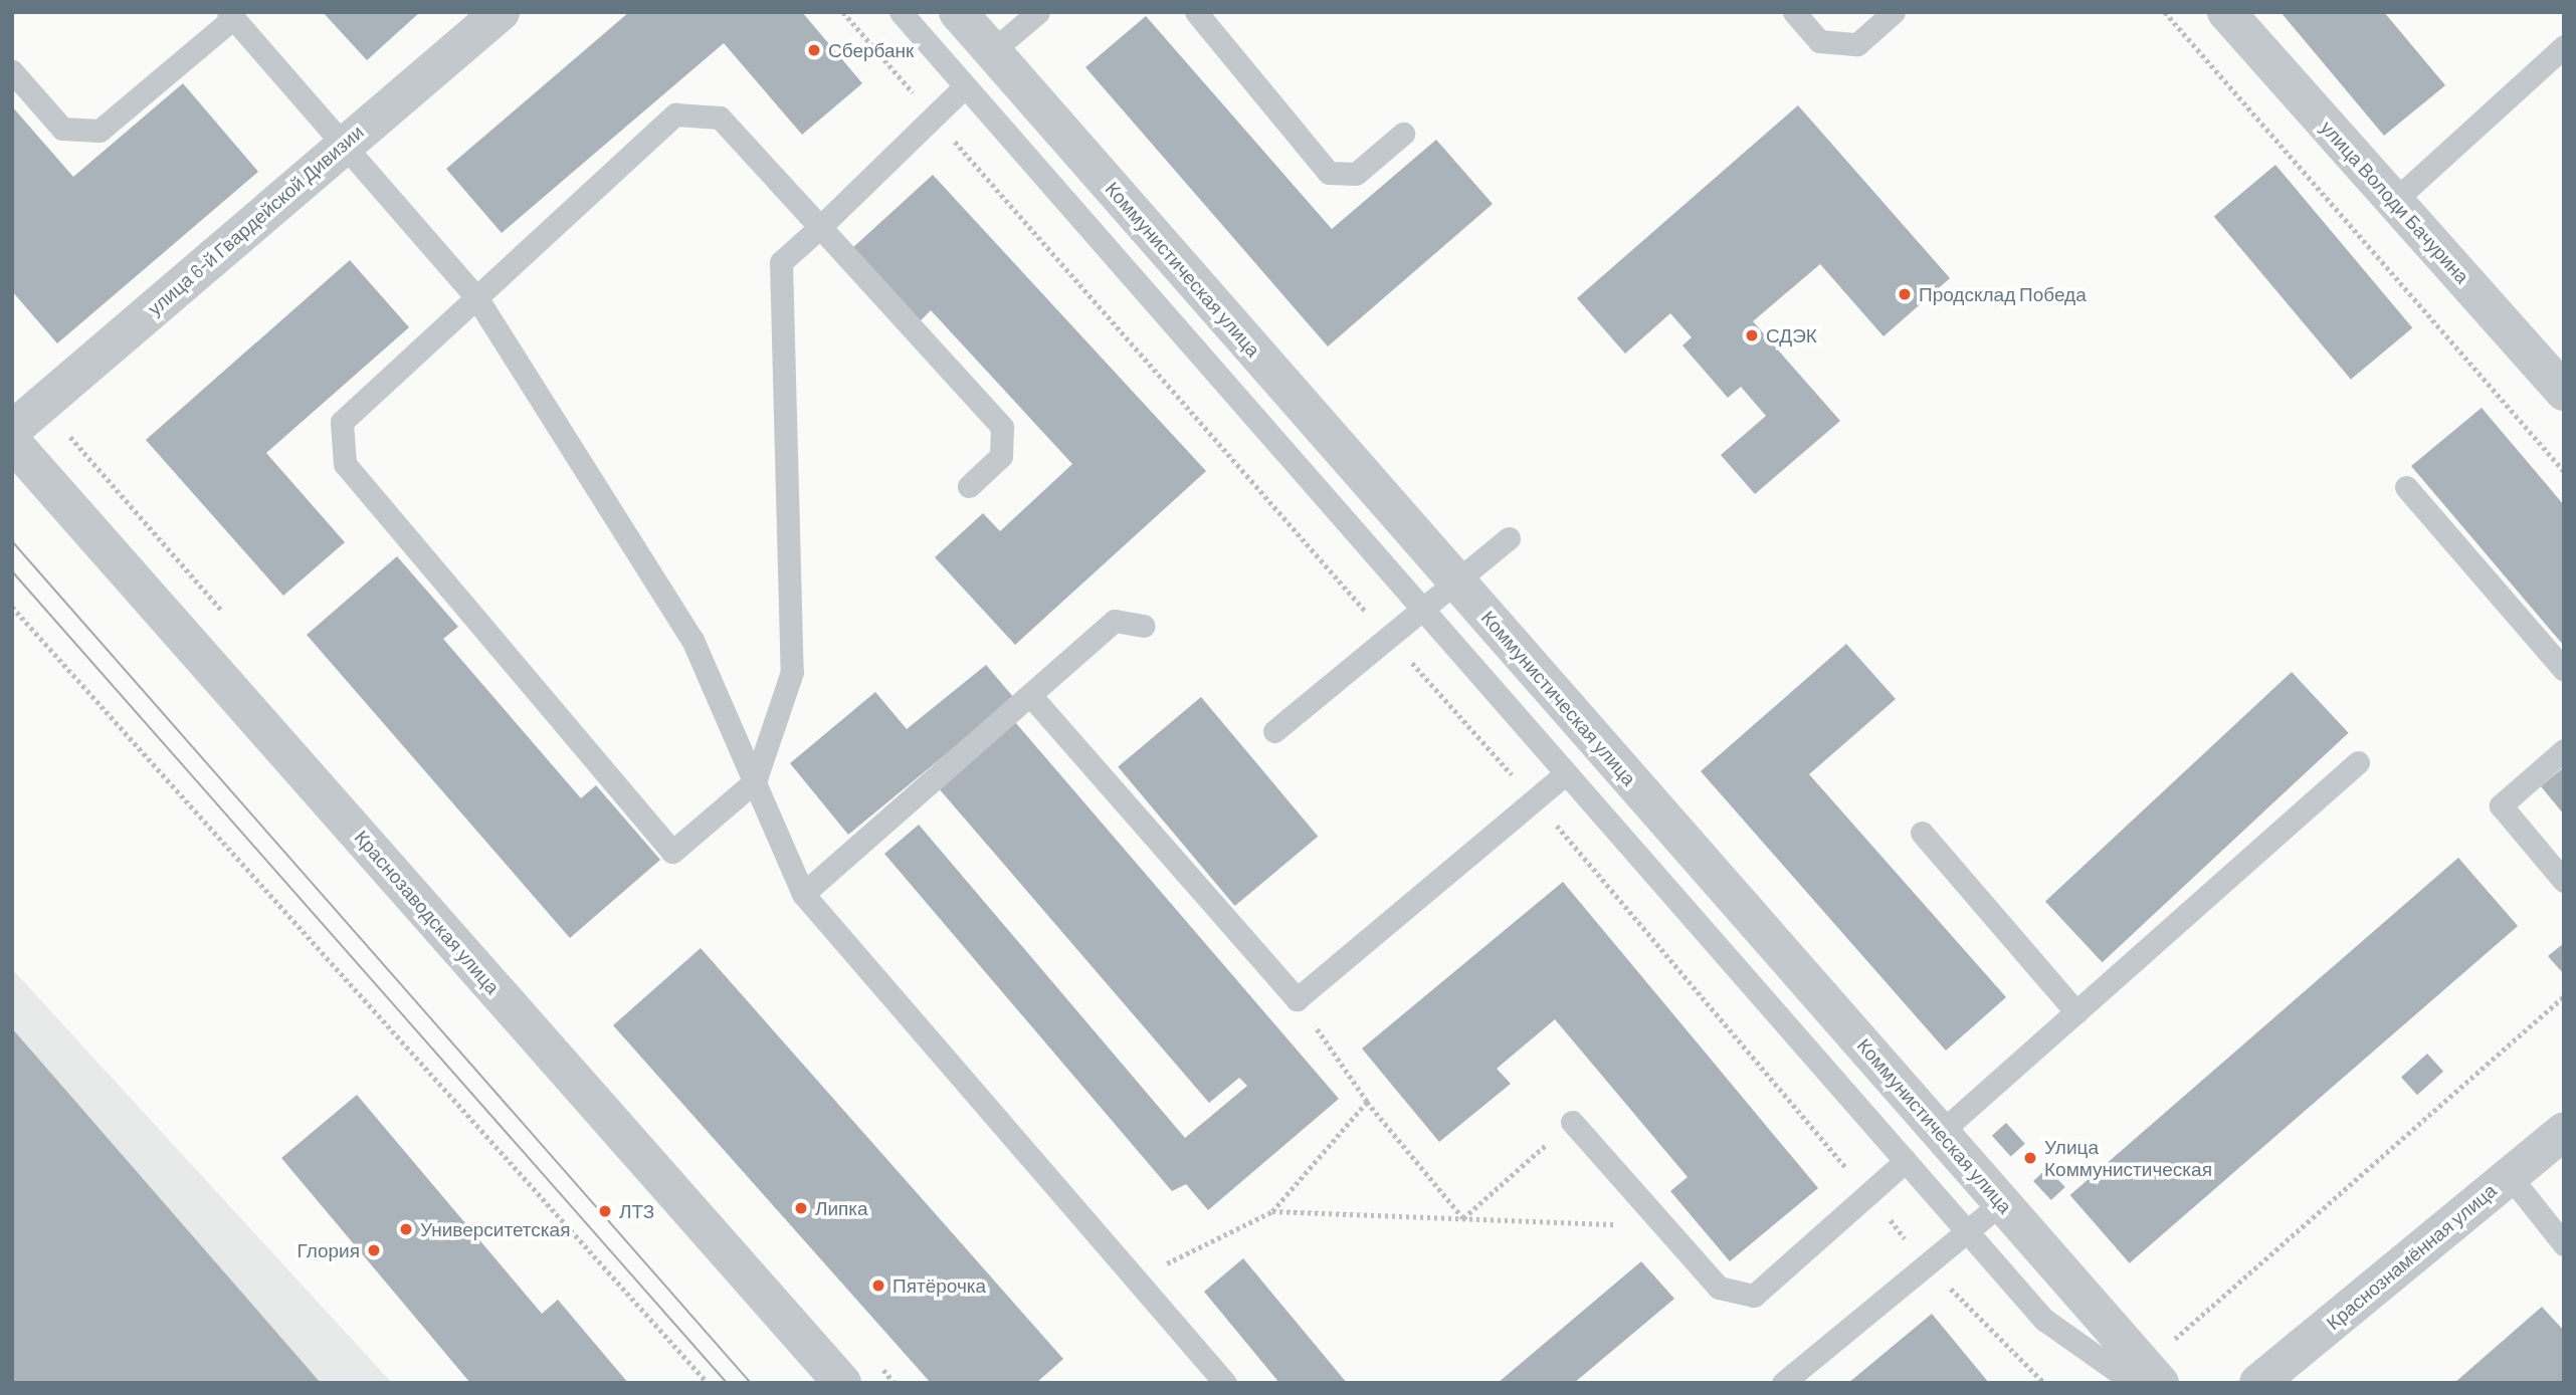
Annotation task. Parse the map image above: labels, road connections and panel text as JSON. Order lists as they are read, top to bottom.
{
  "streets": {
    "street": [
      "улица Володи Бачурина",
      "улица 6-й Гвардейской Дивизии",
      "Коммунистическая улица",
      "Краснозаводская улица",
      "Краснознамённая улица"
    ]
  },
  "places": [
    "Сбербанк",
    "Продсклад Победа",
    "СДЭК",
    "Улица Коммунистическая",
    "Липка",
    "ЛТЗ",
    "Университетская",
    "Глория",
    "Пятёрочка"
  ]
}
